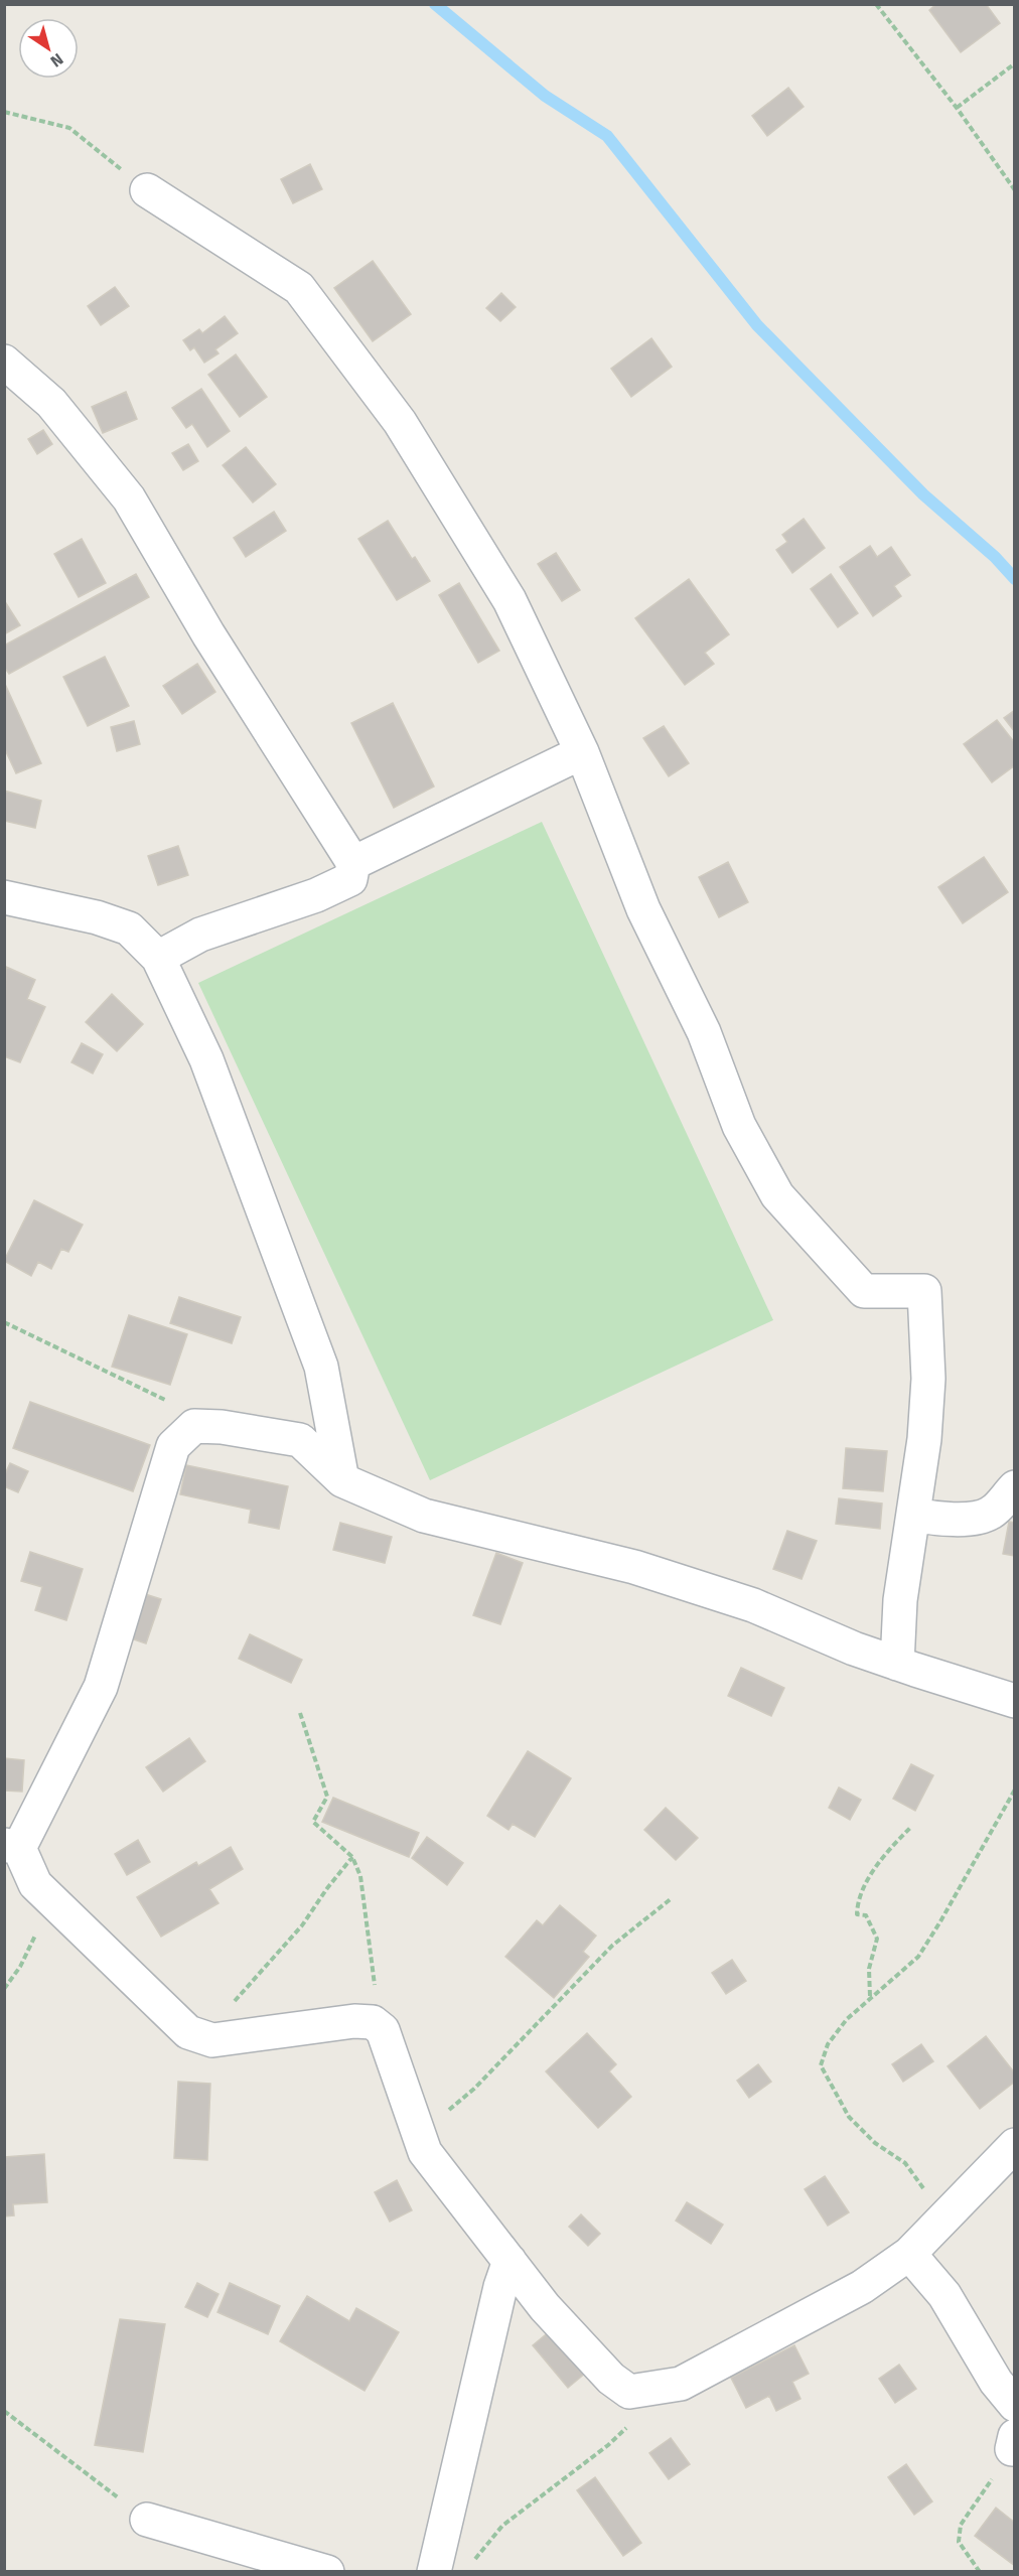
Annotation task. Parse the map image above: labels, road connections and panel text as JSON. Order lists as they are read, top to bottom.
{
  "north": "bottom right"
}
